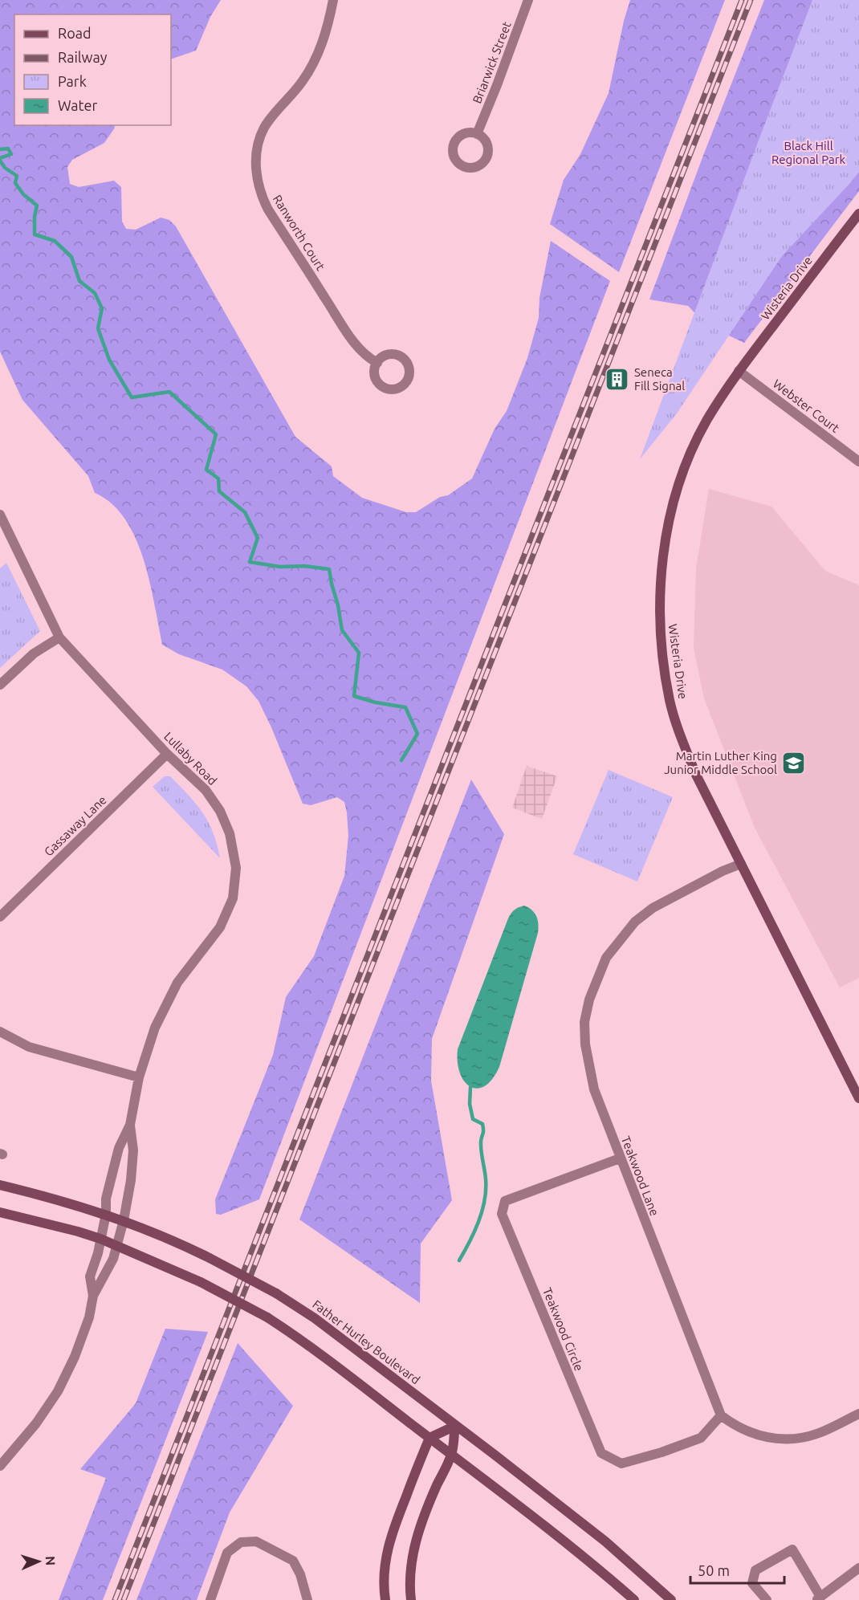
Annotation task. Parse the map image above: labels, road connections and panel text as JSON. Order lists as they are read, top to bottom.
{
  "streets": {
    "main road": ["Wisteria Drive", "Father Hurley Boulevard"],
    "street": [
      "Briarwick Street",
      "Ranworth Court",
      "Webster Court",
      "Lullaby Road",
      "Gassaway Lane",
      "Teakwood Lane",
      "Teakwood Circle"
    ]
  },
  "crossings": [
    ["Wisteria Drive", "Webster Court"],
    ["Wisteria Drive", "Teakwood Lane"],
    ["Lullaby Road", "Gassaway Lane"],
    ["Lullaby Road", "Father Hurley Boulevard"],
    ["Teakwood Lane", "Teakwood Circle"]
  ],
  "parks": ["Black Hill Regional Park"],
  "places": {
    "building": ["Seneca Fill Signal"],
    "school or university": ["Martin Luther King Junior Middle School"]
  },
  "legend": [
    "Road",
    "Railway",
    "Park",
    "Water"
  ],
  "scale_bar": "50 m",
  "north": "right"
}
